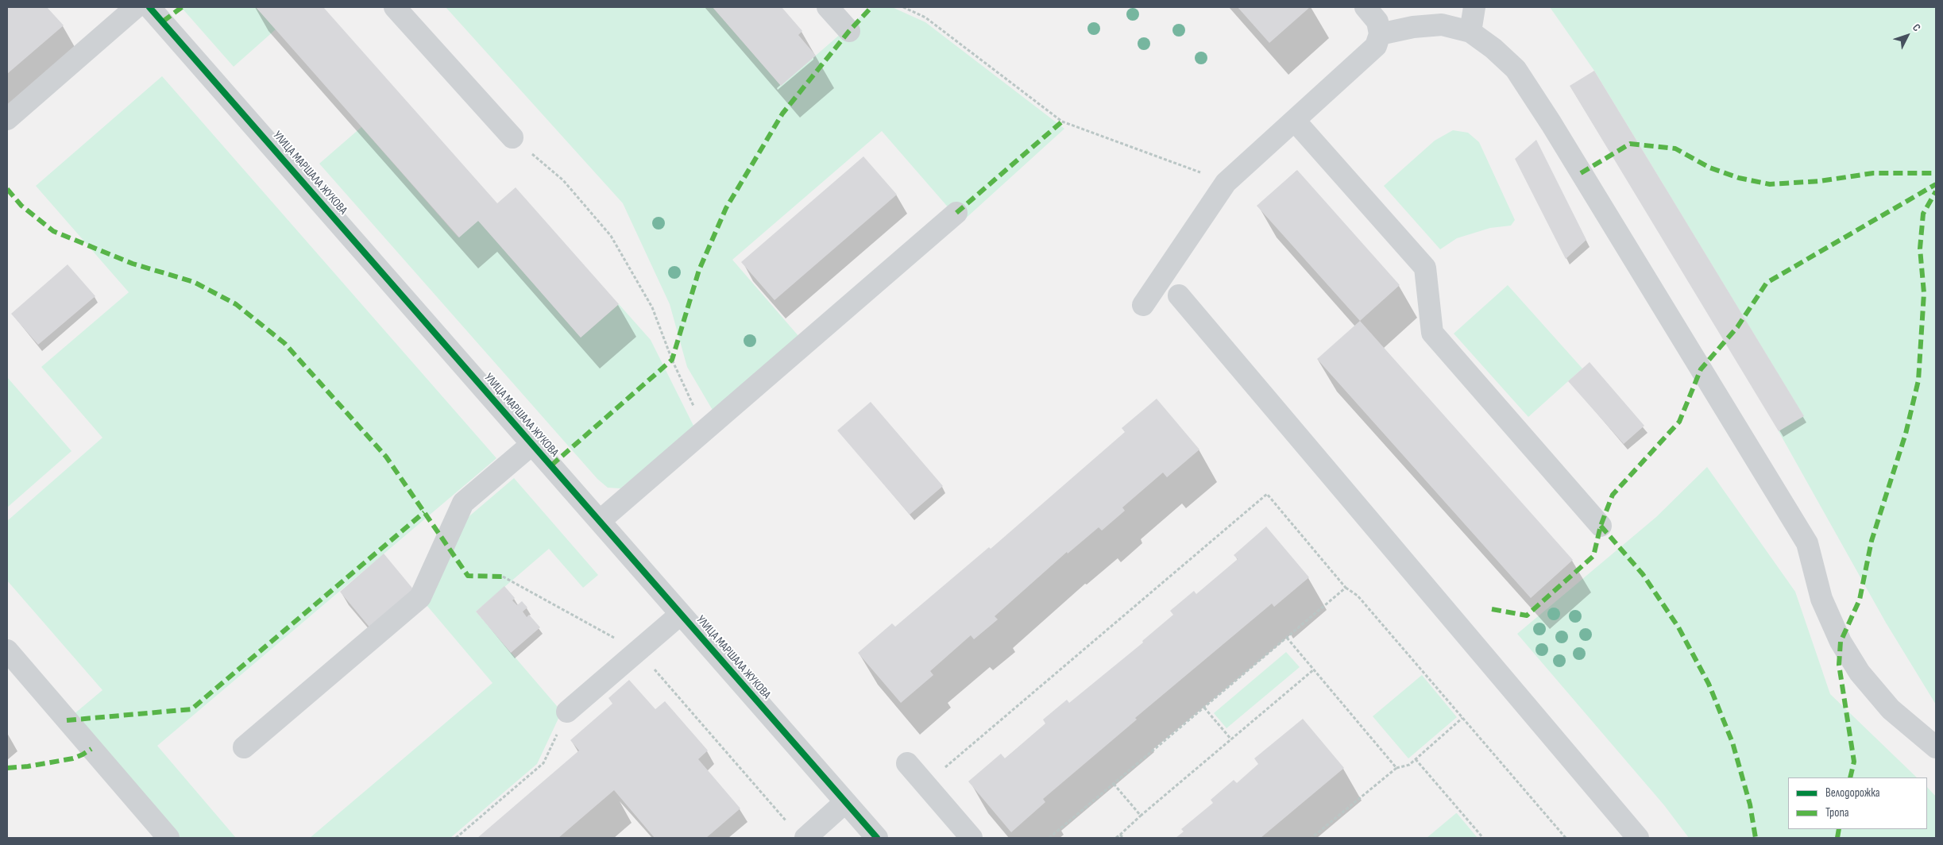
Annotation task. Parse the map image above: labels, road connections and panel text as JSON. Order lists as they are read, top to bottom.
{
  "streets": {
    "street": ["УЛИЦА МАРШАЛА ЖУКОВА"]
  },
  "legend": ["Велодорожка", "Тропа"],
  "north": "top right"
}
